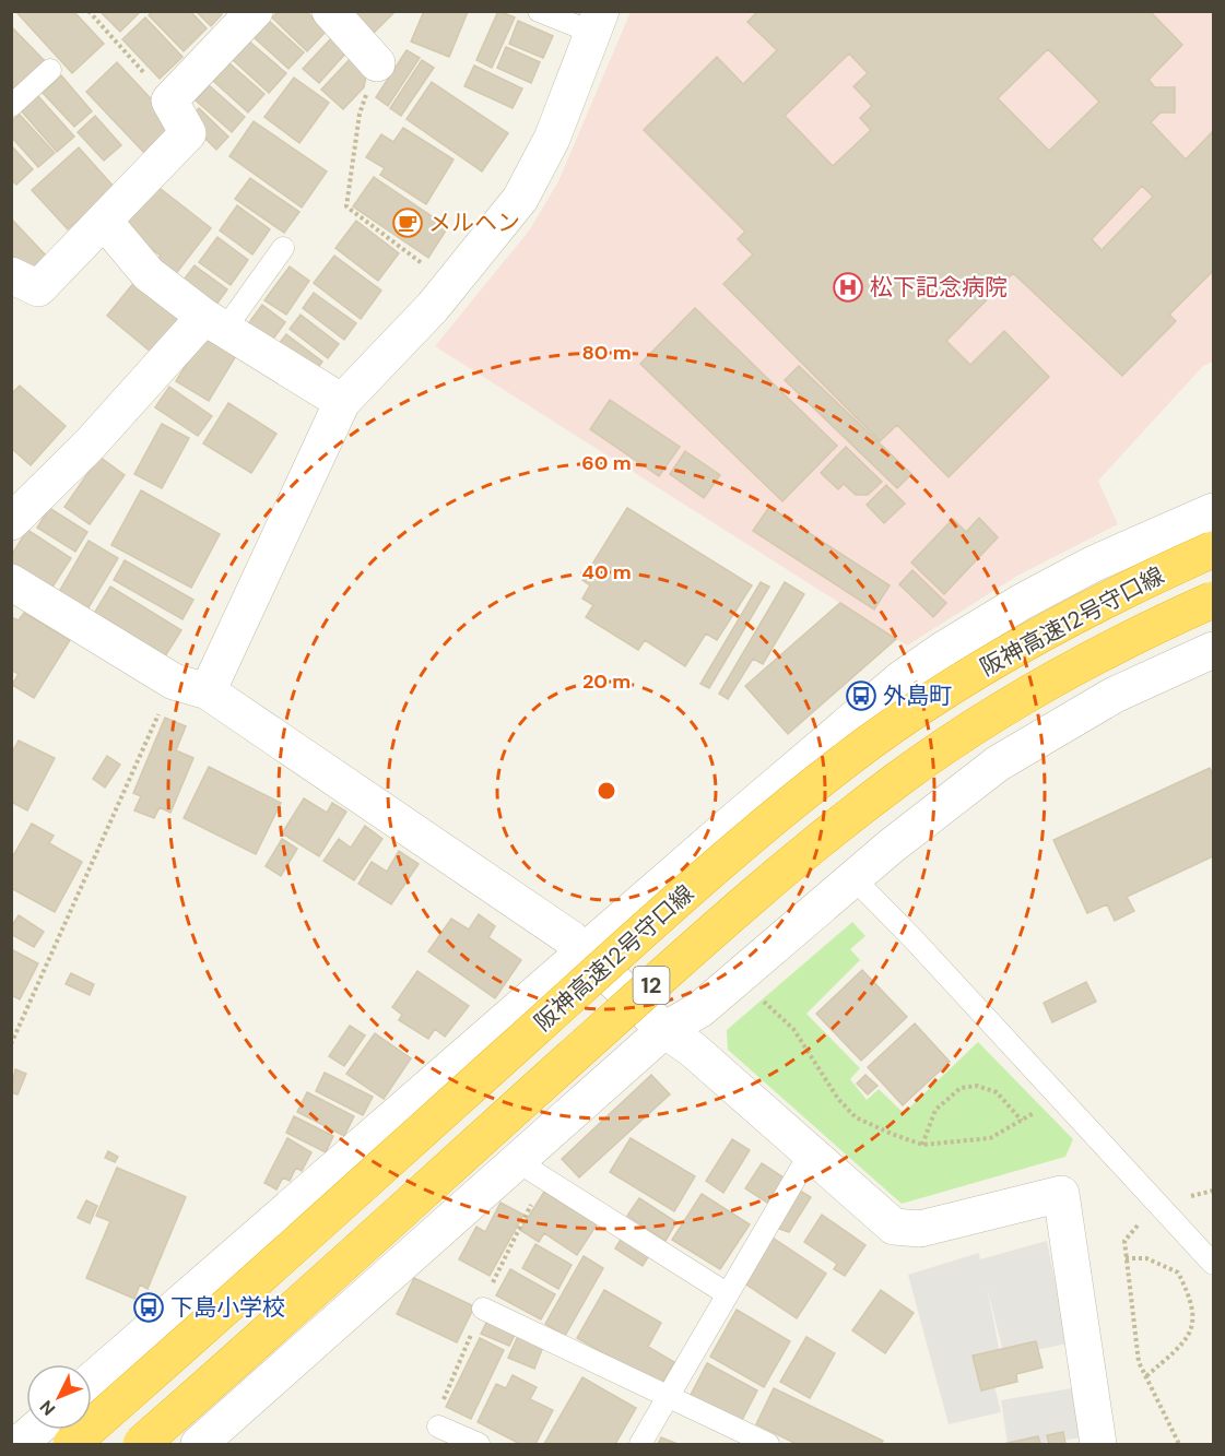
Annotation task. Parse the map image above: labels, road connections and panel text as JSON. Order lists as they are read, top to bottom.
{
  "streets": {
    "highway": ["阪神高速12号守口線", "12"]
  },
  "places": {
    "cafe": ["メルヘン"],
    "hospital": ["松下記念病院"],
    "bus stop": ["外島町", "下島小学校"]
  },
  "north": "bottom left",
  "rings": [
    "80 m",
    "60 m",
    "40 m",
    "20 m"
  ]
}
